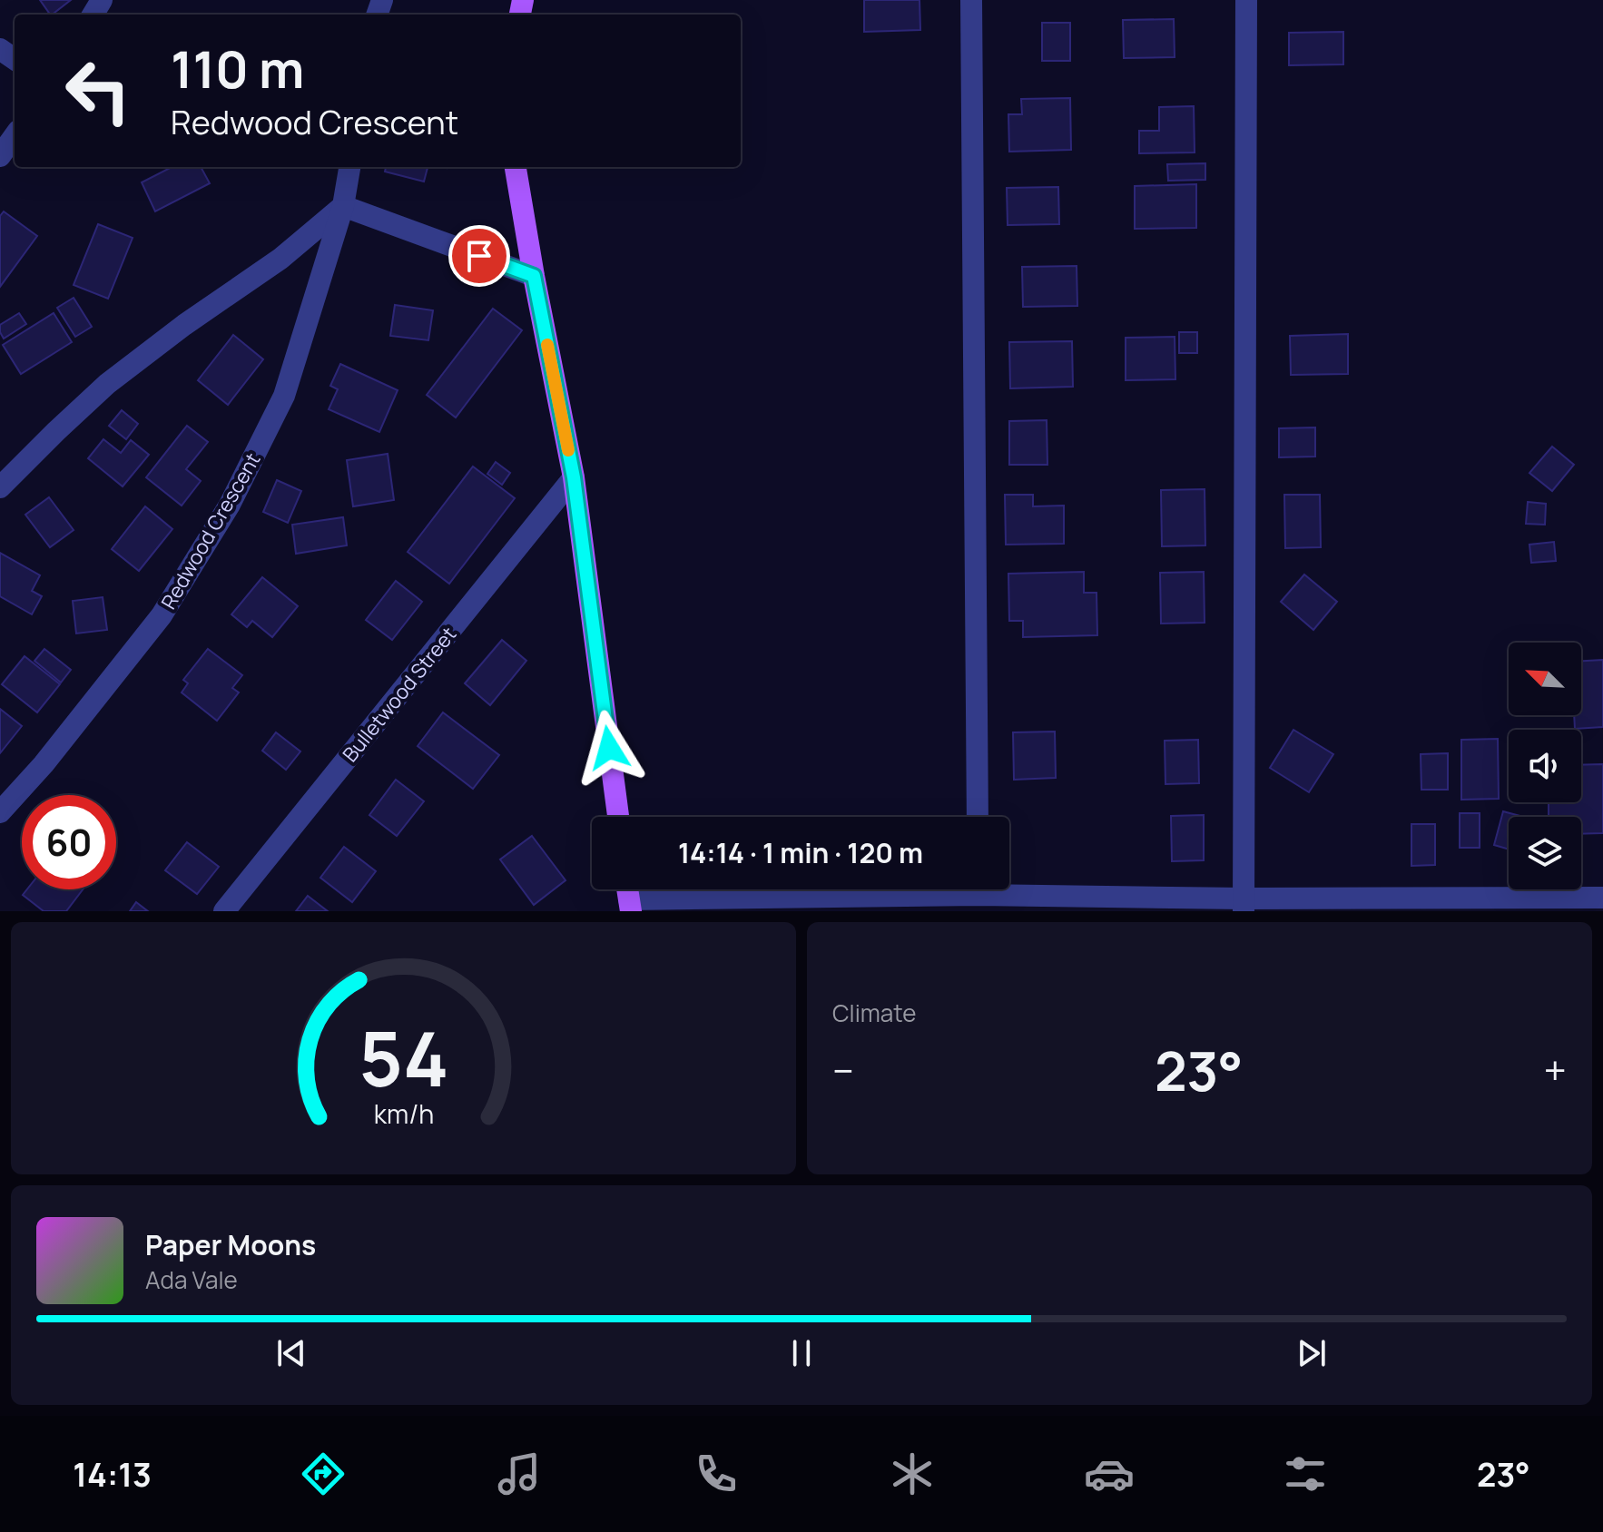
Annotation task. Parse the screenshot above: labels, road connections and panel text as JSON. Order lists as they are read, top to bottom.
{
  "streets": {
    "street": ["Redwood Crescent", "Bulletwood Street"]
  },
  "north": "top left",
  "page": {
    "turn": ["110 m", "Redwood Crescent"],
    "limit": "60",
    "trip": "14:14 · 1 min · 120 m",
    "tile": "Climate",
    "heat": ["−", "23°", "+"],
    "song": ["Paper Moons", "Ada Vale"],
    "tabs": ["14:13", "23°"],
    "gauge": ["54", "km/h"]
  }
}
